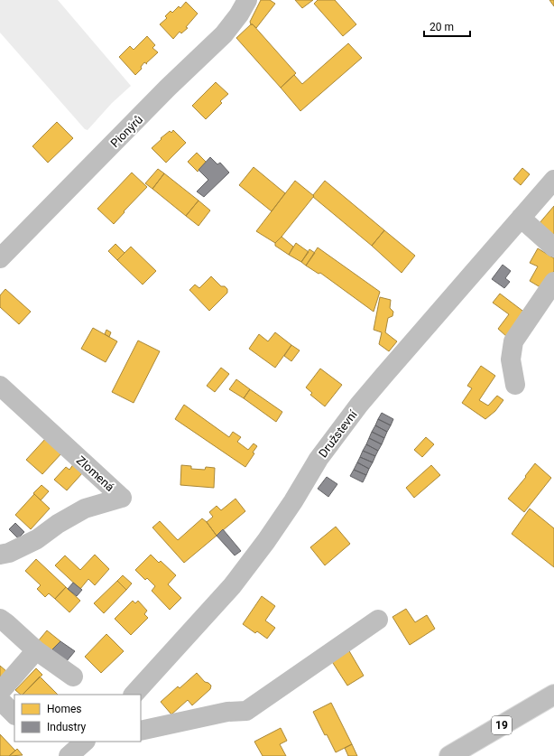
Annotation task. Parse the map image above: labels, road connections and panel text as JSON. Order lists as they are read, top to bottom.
{
  "streets": {
    "street": [
      "Pionýrů",
      "Družstevní",
      "Zlomená",
      "19"
    ]
  },
  "legend": ["Homes", "Industry"],
  "scale_bar": "20 m"
}
